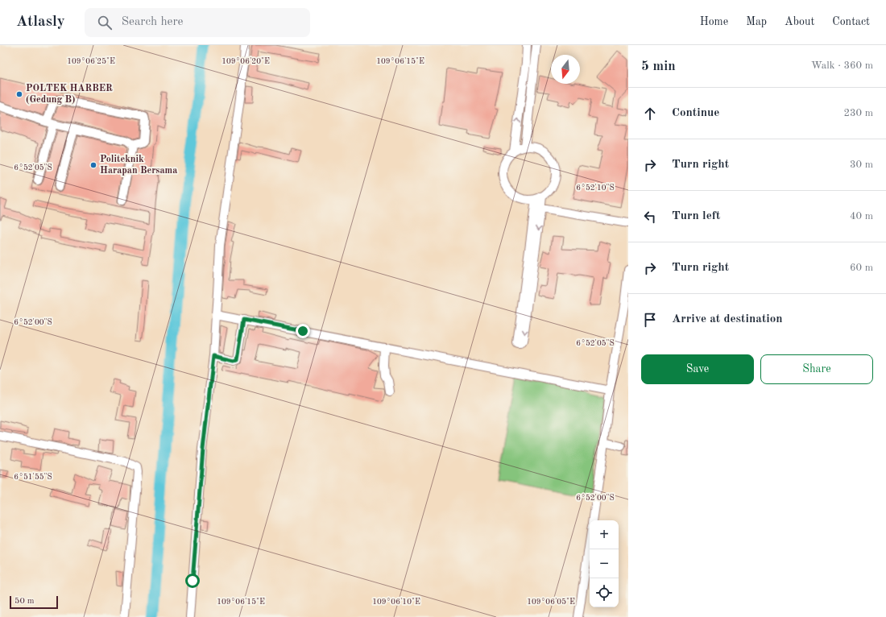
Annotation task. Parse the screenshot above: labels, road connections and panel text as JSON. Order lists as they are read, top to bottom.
{
  "places": ["POLTEK HARBER (Gedung B)", "Politeknik Harapan Bersama"],
  "scale_bar": "50 m",
  "north": "bottom",
  "page": {
    "header": "Atlasly",
    "search": "Search here",
    "nav": [
      "Home",
      "Map",
      "About",
      "Contact"
    ],
    "heading": ["5 min", "Walk · 360 m"],
    "list": [
      ["Continue", "230 m"],
      ["Turn right", "30 m"],
      ["Turn left", "40 m"],
      ["Turn right", "60 m"],
      "Arrive at destination"
    ],
    "buttons": ["Save", "Share"],
    "map_buttons": ["+", "−"],
    "scale": "50 m"
  },
  "coordinates": [
    "109°06'25\"E",
    "109°06'20\"E",
    "109°06'15\"E",
    "6°52'05\"S",
    "6°52'10\"S",
    "6°52'00\"S",
    "6°51'55\"S",
    "109°06'10\"E",
    "109°06'05\"E"
  ]
}
